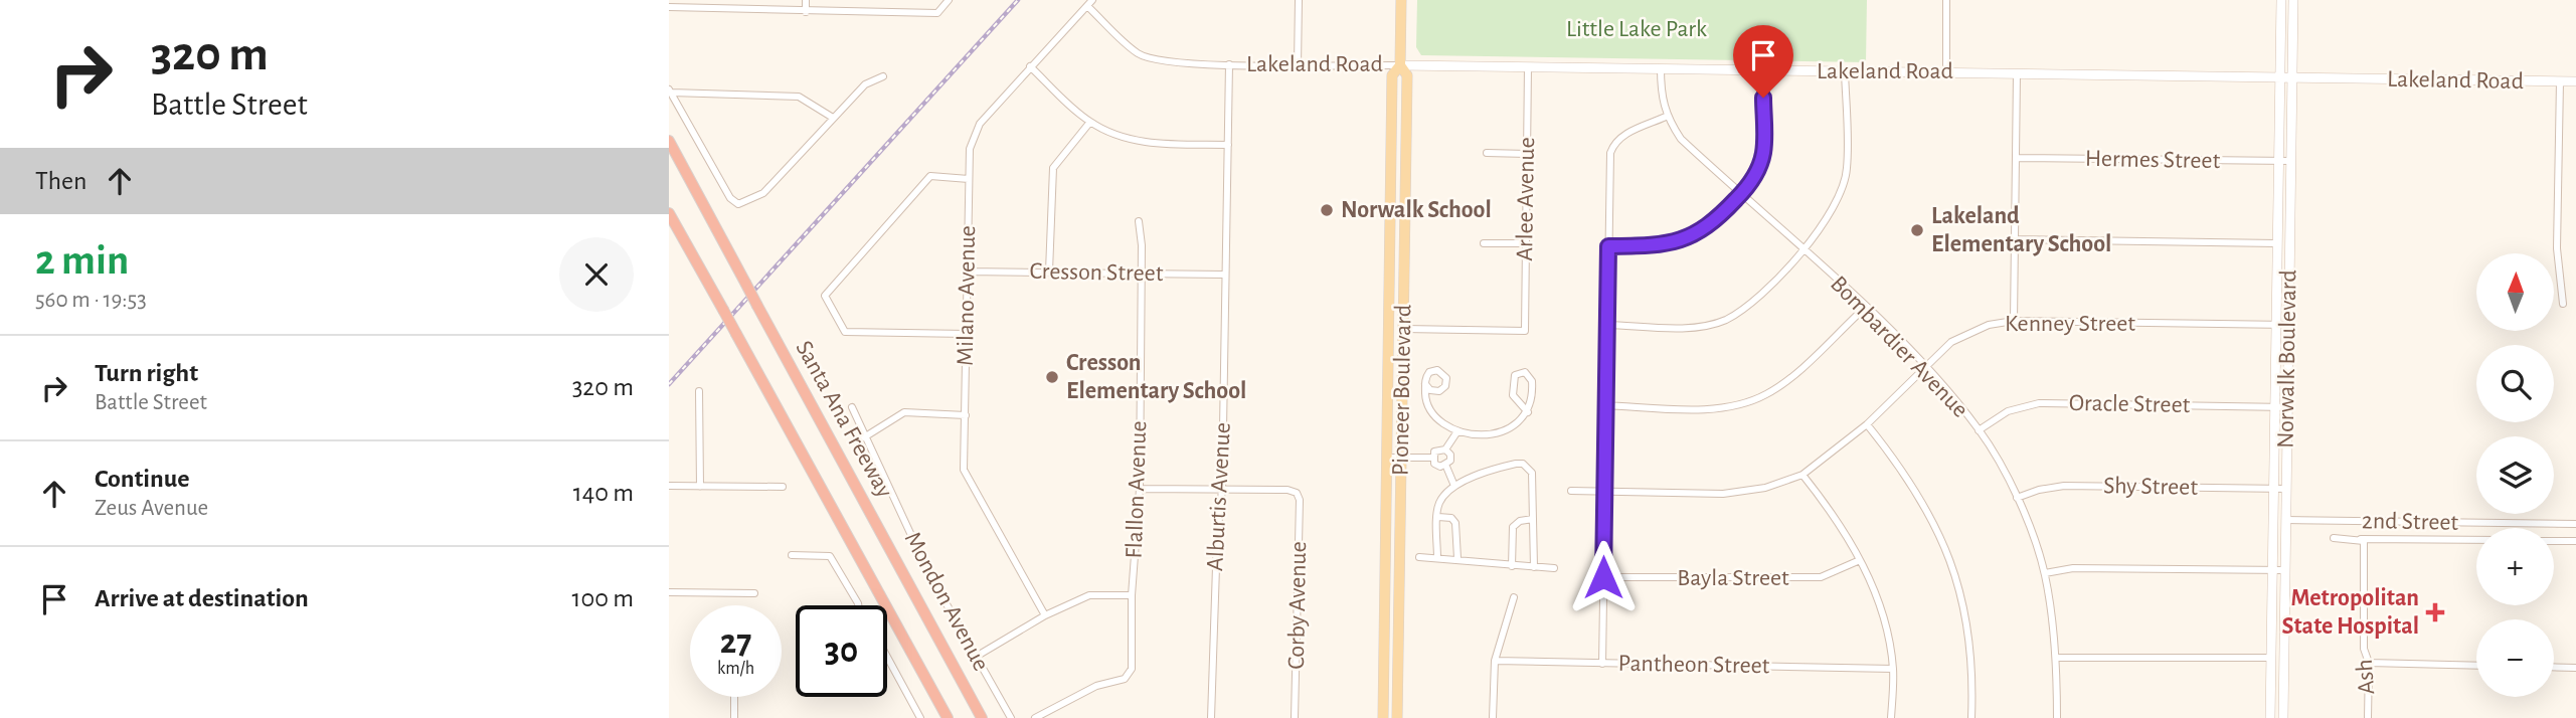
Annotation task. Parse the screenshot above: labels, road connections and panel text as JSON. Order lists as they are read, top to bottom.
{
  "streets": {
    "highway": ["Santa Ana Freeway"],
    "main road": ["Lakeland Road", "Norwalk Boulevard", "Pioneer Boulevard"],
    "street": [
      "Hermes Street",
      "Arlee Avenue",
      "Cresson Street",
      "Milano Avenue",
      "Kenney Street",
      "Bombardier Avenue",
      "Oracle Street",
      "Shy Street",
      "Flallon Avenue",
      "Alburtis Avenue",
      "2nd Street",
      "Bayla Street",
      "Mondon Avenue",
      "Corby Avenue",
      "Pantheon Street",
      "Ash"
    ]
  },
  "crossings": [
    ["Lakeland Road", "Arlee Avenue"],
    ["Lakeland Road", "Milano Avenue"],
    ["Lakeland Road", "Bombardier Avenue"],
    ["Lakeland Road", "Norwalk Boulevard"],
    ["Lakeland Road", "Pioneer Boulevard"],
    ["Lakeland Road", "Alburtis Avenue"],
    ["Hermes Street", "Norwalk Boulevard"],
    ["Arlee Avenue", "Pioneer Boulevard"],
    ["Cresson Street", "Milano Avenue"],
    ["Cresson Street", "Flallon Avenue"],
    ["Cresson Street", "Alburtis Avenue"],
    ["Kenney Street", "Bombardier Avenue"],
    ["Kenney Street", "Norwalk Boulevard"],
    ["Bombardier Avenue", "Oracle Street"],
    ["Bombardier Avenue", "Shy Street"],
    ["Norwalk Boulevard", "Oracle Street"],
    ["Norwalk Boulevard", "Shy Street"],
    ["Norwalk Boulevard", "2nd Street"],
    ["Alburtis Avenue", "Corby Avenue"]
  ],
  "parks": ["Little Lake Park"],
  "places": {
    "other": ["Norwalk School", "Lakeland Elementary School", "Cresson Elementary School"],
    "health": ["Metropolitan State Hospital"]
  },
  "north": "top",
  "page": {
    "turn": ["320 m", "Battle Street"],
    "then": "Then",
    "heading": ["2 min", "560 m · 19:53"],
    "map_buttons": ["+", "−"],
    "list": [
      {
        "name": "Turn right",
        "note": "Battle Street",
        "value": "320 m"
      },
      {
        "name": "Continue",
        "note": "Zeus Avenue",
        "value": "140 m"
      },
      {
        "name": "Arrive at destination",
        "value": "100 m"
      }
    ],
    "speed": "27 km/h",
    "limit": "30"
  }
}
